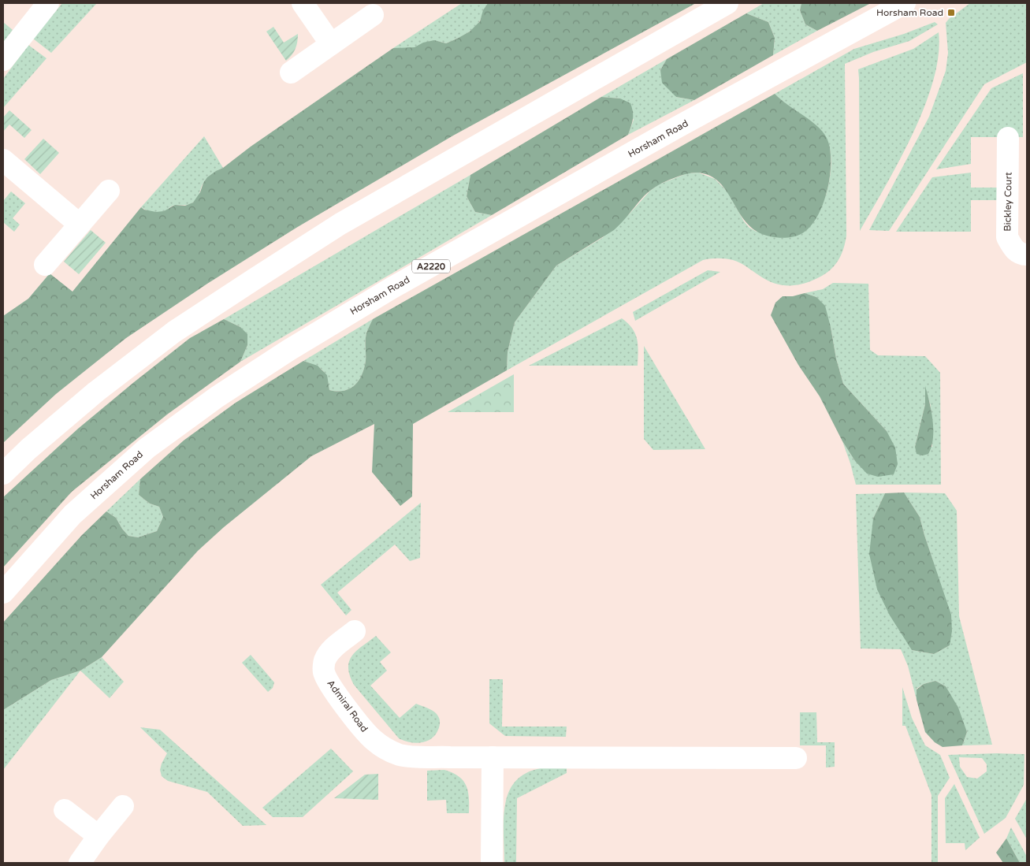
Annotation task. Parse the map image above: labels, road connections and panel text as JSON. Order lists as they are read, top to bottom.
{
  "streets": {
    "main road": [
      "Horsham Road",
      "Bickley Court",
      "A2220",
      "Admiral Road"
    ]
  },
  "places": {
    "transit": ["Horsham Road"]
  }
}
